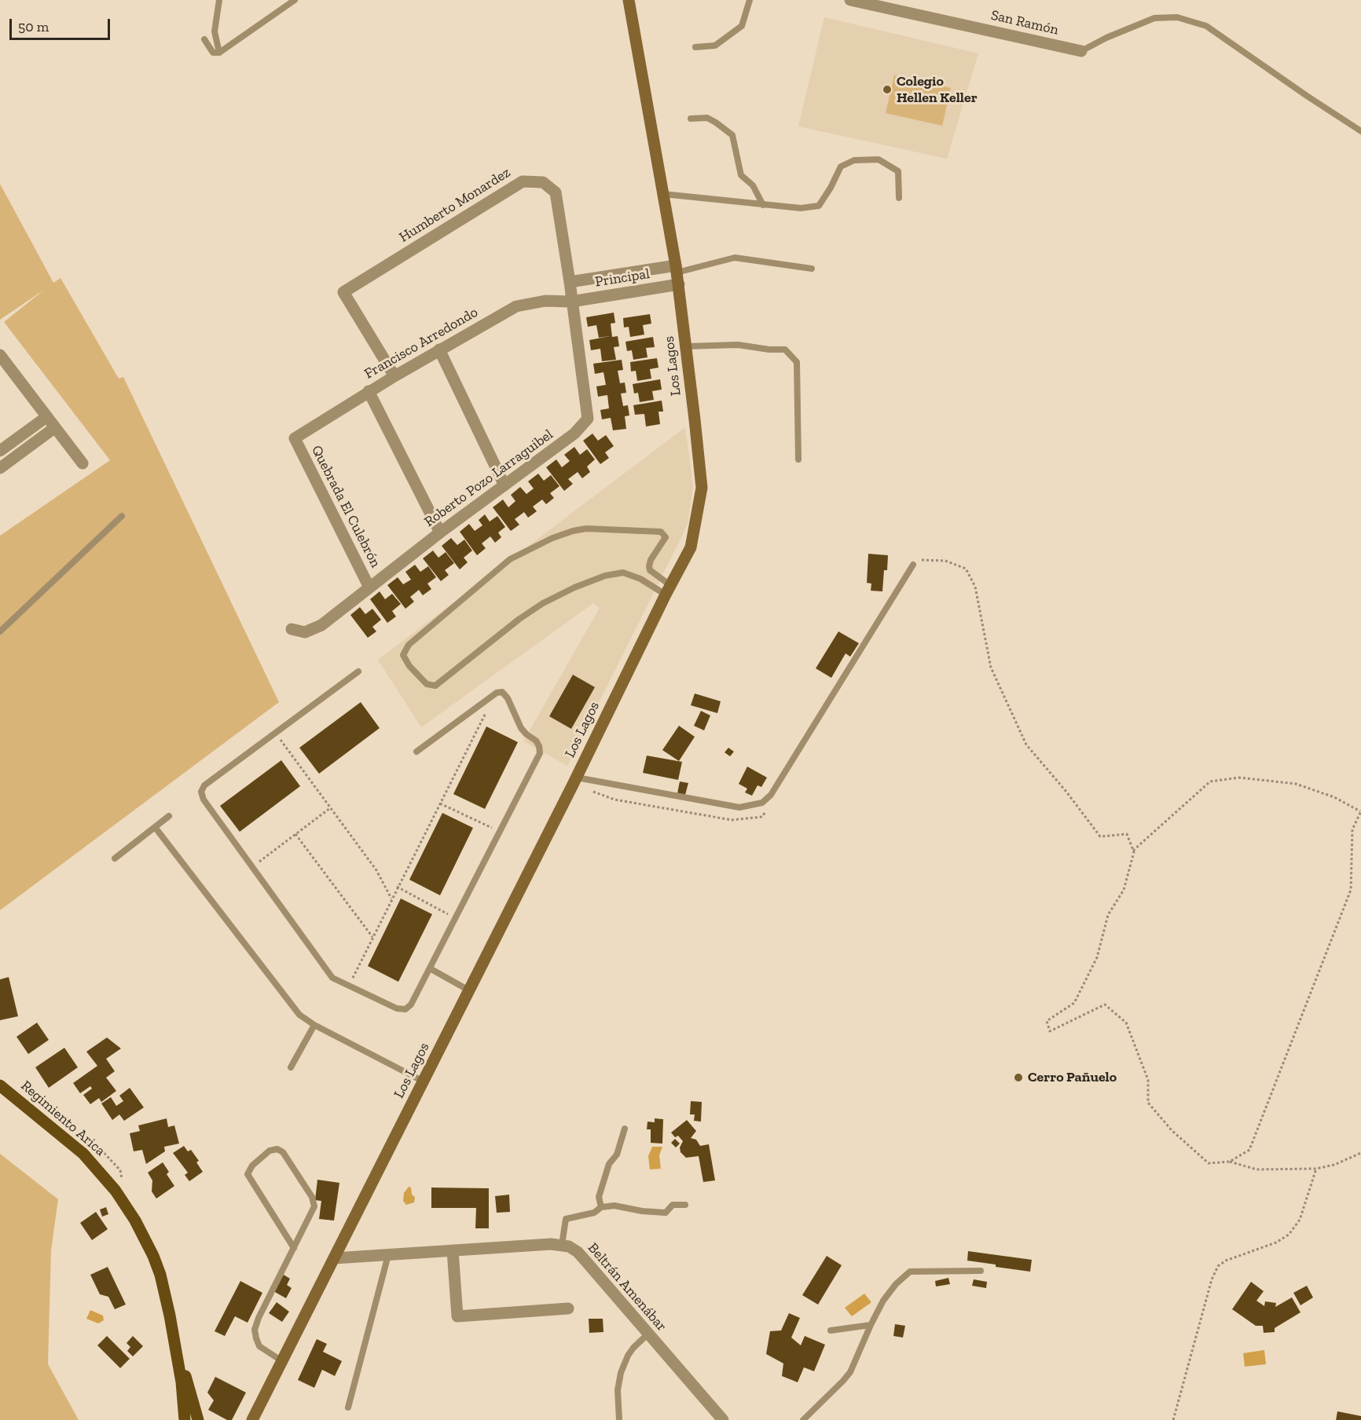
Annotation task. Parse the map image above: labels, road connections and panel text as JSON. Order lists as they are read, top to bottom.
{
  "streets": {
    "main road": ["Los Lagos", "Regimiento Arica"],
    "street": [
      "San Ramón",
      "Humberto Monardez",
      "Principal",
      "Francisco Arredondo",
      "Roberto Pozo Larraguibel",
      "Quebrada El Culebrón",
      "Beltrán Amenábar"
    ]
  },
  "crossings": [
    ["Humberto Monardez", "Principal"],
    ["Humberto Monardez", "Francisco Arredondo"],
    ["Humberto Monardez", "Roberto Pozo Larraguibel"],
    ["Principal", "Francisco Arredondo"],
    ["Principal", "Los Lagos"],
    ["Principal", "Roberto Pozo Larraguibel"],
    ["Francisco Arredondo", "Roberto Pozo Larraguibel"],
    ["Francisco Arredondo", "Quebrada El Culebrón"],
    ["Roberto Pozo Larraguibel", "Quebrada El Culebrón"]
  ],
  "places": ["Colegio Hellen Keller", "Cerro Pañuelo"],
  "scale_bar": "50 m"
}
